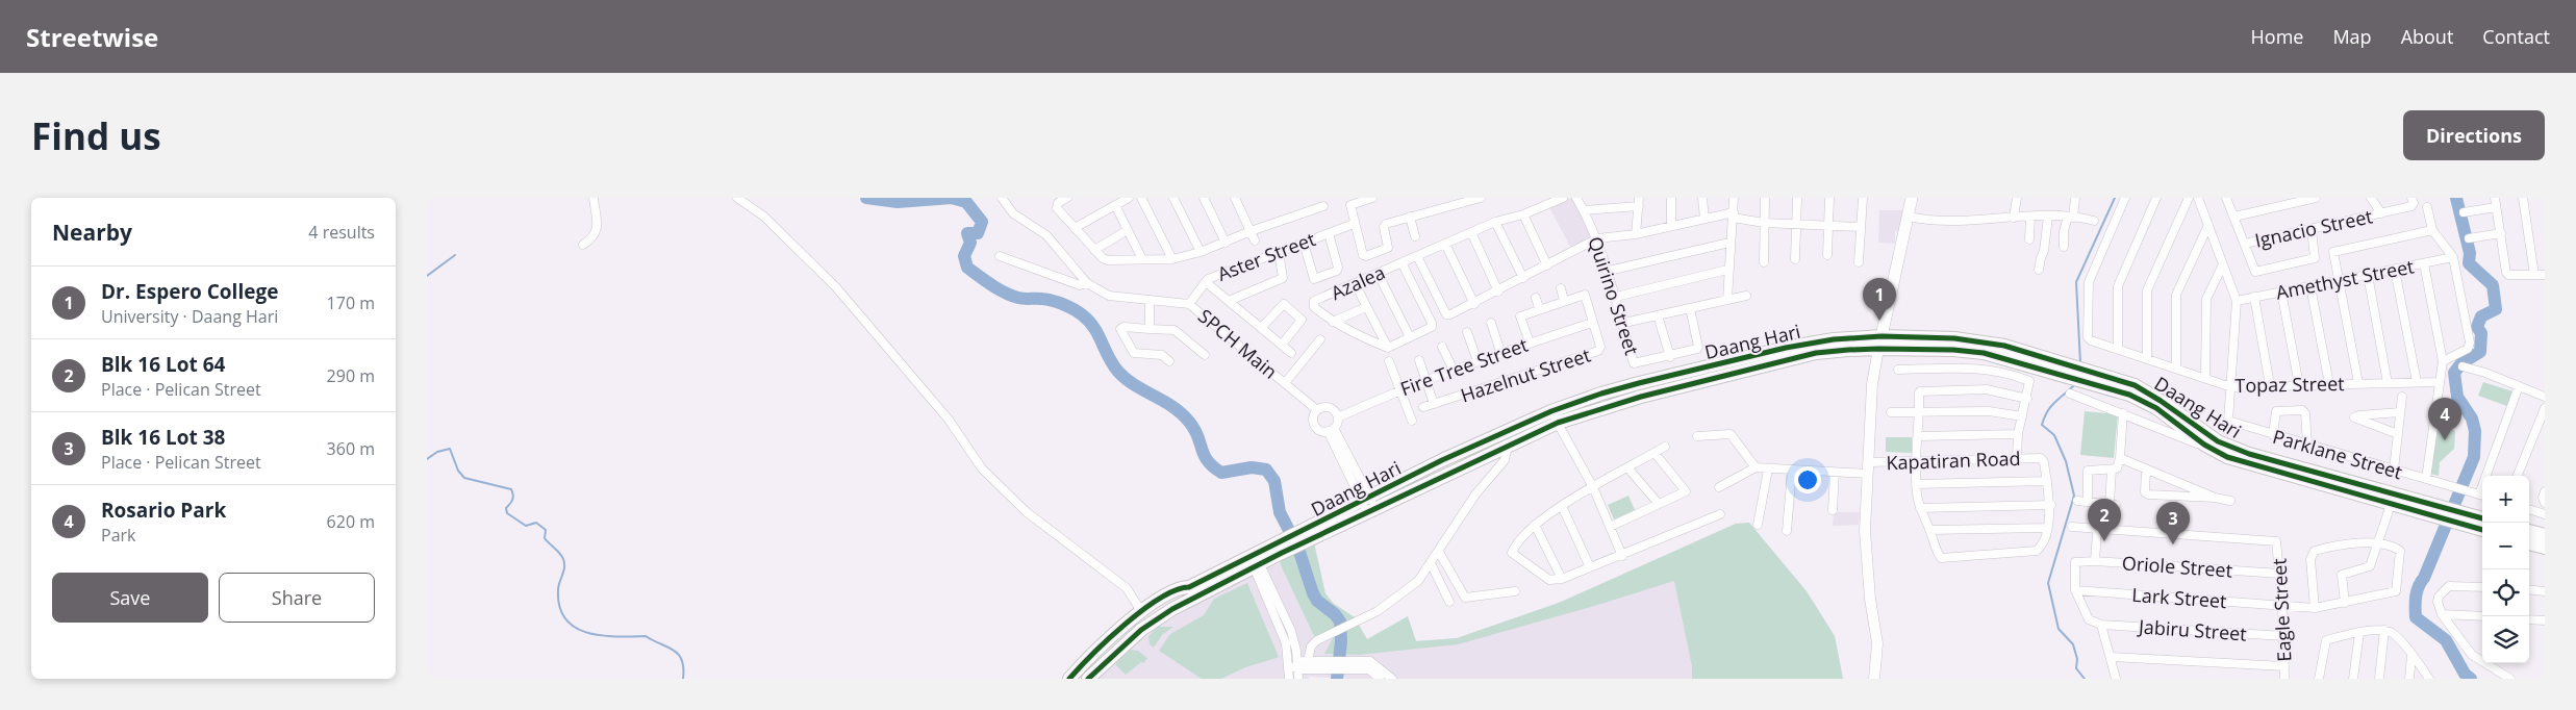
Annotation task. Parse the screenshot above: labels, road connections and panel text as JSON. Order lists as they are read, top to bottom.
{
  "streets": {
    "main road": ["Daang Hari"],
    "street": [
      "Ignacio Street",
      "Aster Street",
      "Amethyst Street",
      "Azalea",
      "Quirino Street",
      "SPCH Main",
      "Fire Tree Street",
      "Hazelnut Street",
      "Topaz Street",
      "Parklane Street",
      "Kapatiran Road",
      "Oriole Street",
      "Lark Street",
      "Eagle Street",
      "Jabiru Street"
    ]
  },
  "crossings": [
    ["Aster Street", "SPCH Main"],
    ["SPCH Main", "Fire Tree Street"],
    ["Fire Tree Street", "Hazelnut Street"],
    ["Topaz Street", "Parklane Street"],
    ["Oriole Street", "Lark Street"],
    ["Oriole Street", "Eagle Street"],
    ["Lark Street", "Eagle Street"],
    ["Eagle Street", "Jabiru Street"]
  ],
  "page": {
    "header": "Streetwise",
    "nav": [
      "Home",
      "Map",
      "About",
      "Contact"
    ],
    "buttons": [
      "Directions",
      ["Save", "Share"]
    ],
    "title": "Find us",
    "heading": ["Nearby", "4 results"],
    "list": [
      {
        "mark": "1",
        "name": "Dr. Espero College",
        "note": "University · Daang Hari",
        "value": "170 m"
      },
      {
        "mark": "2",
        "name": "Blk 16 Lot 64",
        "note": "Place · Pelican Street",
        "value": "290 m"
      },
      {
        "mark": "3",
        "name": "Blk 16 Lot 38",
        "note": "Place · Pelican Street",
        "value": "360 m"
      },
      {
        "mark": "4",
        "name": "Rosario Park",
        "note": "Park",
        "value": "620 m"
      }
    ],
    "pins": [
      "1",
      "4",
      "2",
      "3"
    ],
    "map_buttons": ["+", "−"]
  }
}
